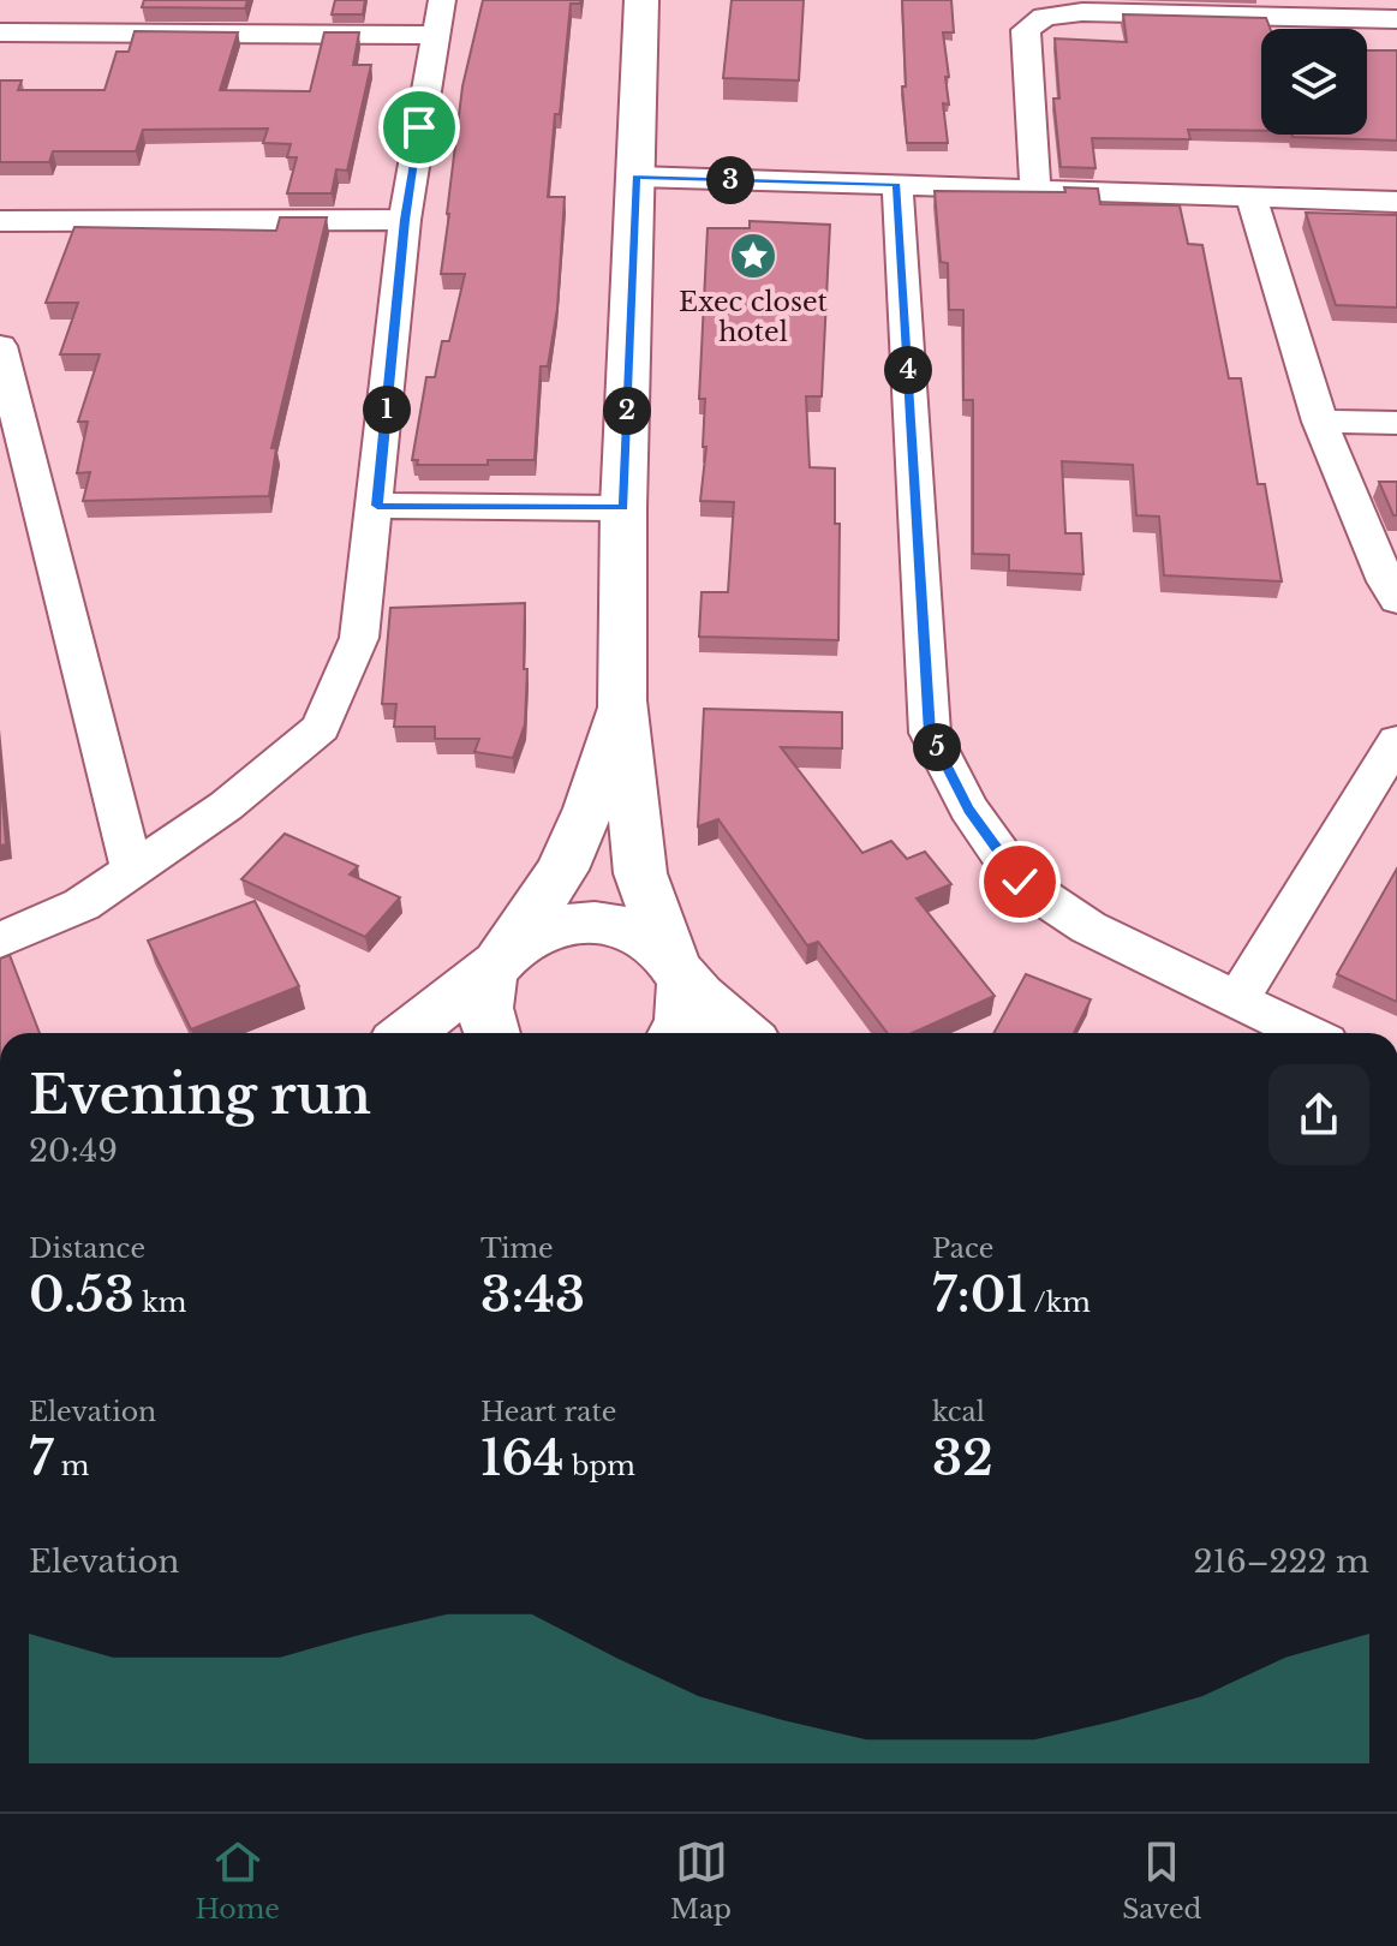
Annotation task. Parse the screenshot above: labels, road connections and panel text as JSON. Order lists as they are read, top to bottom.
{
  "places": {
    "place": ["Exec closet hotel"]
  },
  "page": {
    "pins": [
      "3",
      "4",
      "1",
      "2",
      "5"
    ],
    "heading": ["Evening run", "20:49"],
    "stats": [
      ["Distance", "0.53 km"],
      ["Time", "3:43"],
      ["Pace", "7:01 /km"],
      ["Elevation", "7 m"],
      ["Heart rate", "164 bpm"],
      ["kcal", "32"]
    ],
    "chart": ["Elevation", "216–222 m"],
    "tabs": ["Home", "Map", "Saved"]
  }
}
